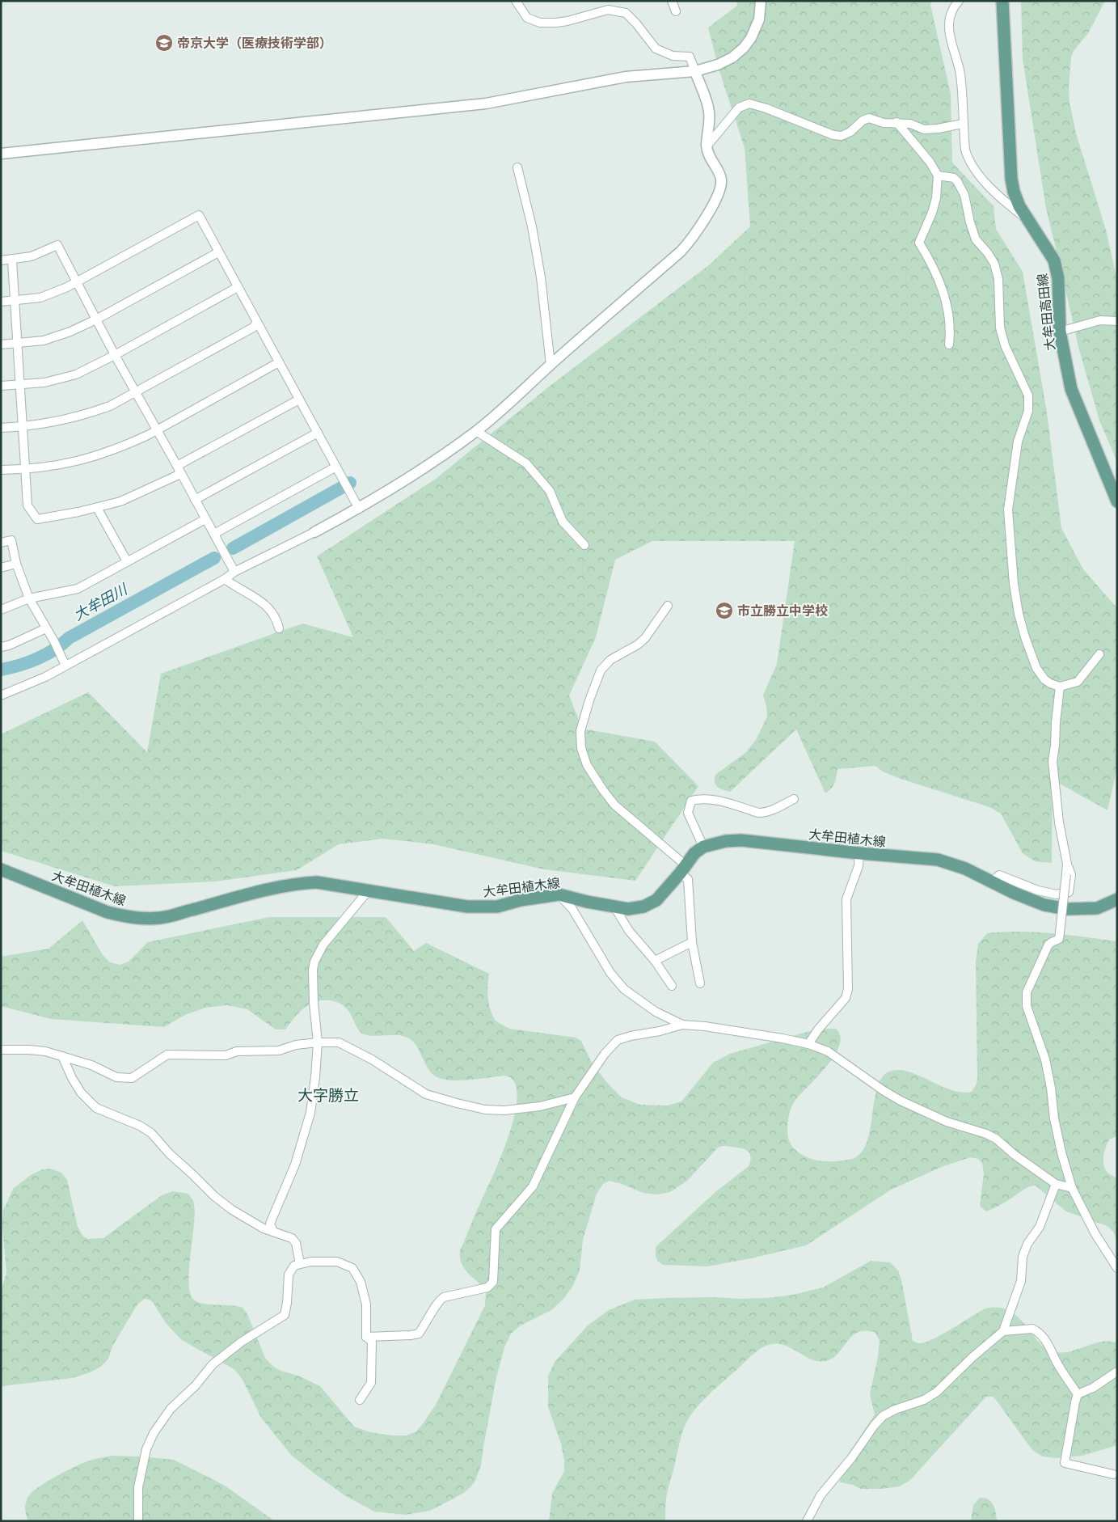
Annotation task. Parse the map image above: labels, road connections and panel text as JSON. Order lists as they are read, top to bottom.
{
  "streets": {
    "main road": ["大牟田高田線", "大牟田植木線"]
  },
  "districts": ["大字勝立"],
  "water": ["大牟田川"],
  "places": {
    "school or university": ["帝京大学（医療技術学部）", "市立勝立中学校"]
  }
}
